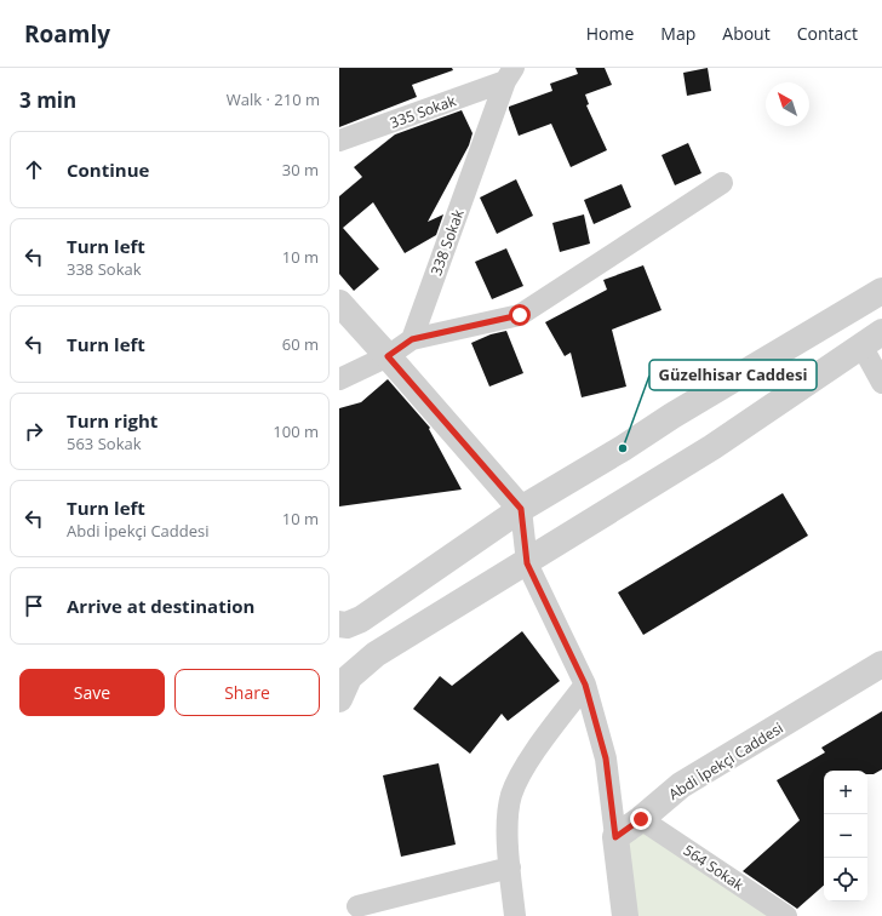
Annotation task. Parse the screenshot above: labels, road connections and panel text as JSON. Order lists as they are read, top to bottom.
{
  "streets": {
    "street": [
      "335 Sokak",
      "338 Sokak",
      "Abdi İpekçi Caddesi",
      "564 Sokak"
    ]
  },
  "crossings": [
    ["335 Sokak", "338 Sokak"],
    ["Abdi İpekçi Caddesi", "564 Sokak"]
  ],
  "places": ["Güzelhisar Caddesi"],
  "north": "top left",
  "page": {
    "header": "Roamly",
    "nav": [
      "Home",
      "Map",
      "About",
      "Contact"
    ],
    "heading": ["3 min", "Walk · 210 m"],
    "list": [
      ["Continue", "30 m"],
      ["Turn left", "338 Sokak", "10 m"],
      ["Turn left", "60 m"],
      ["Turn right", "563 Sokak", "100 m"],
      ["Turn left", "Abdi İpekçi Caddesi", "10 m"],
      "Arrive at destination"
    ],
    "buttons": ["Save", "Share"],
    "map_buttons": ["+", "−"]
  }
}
